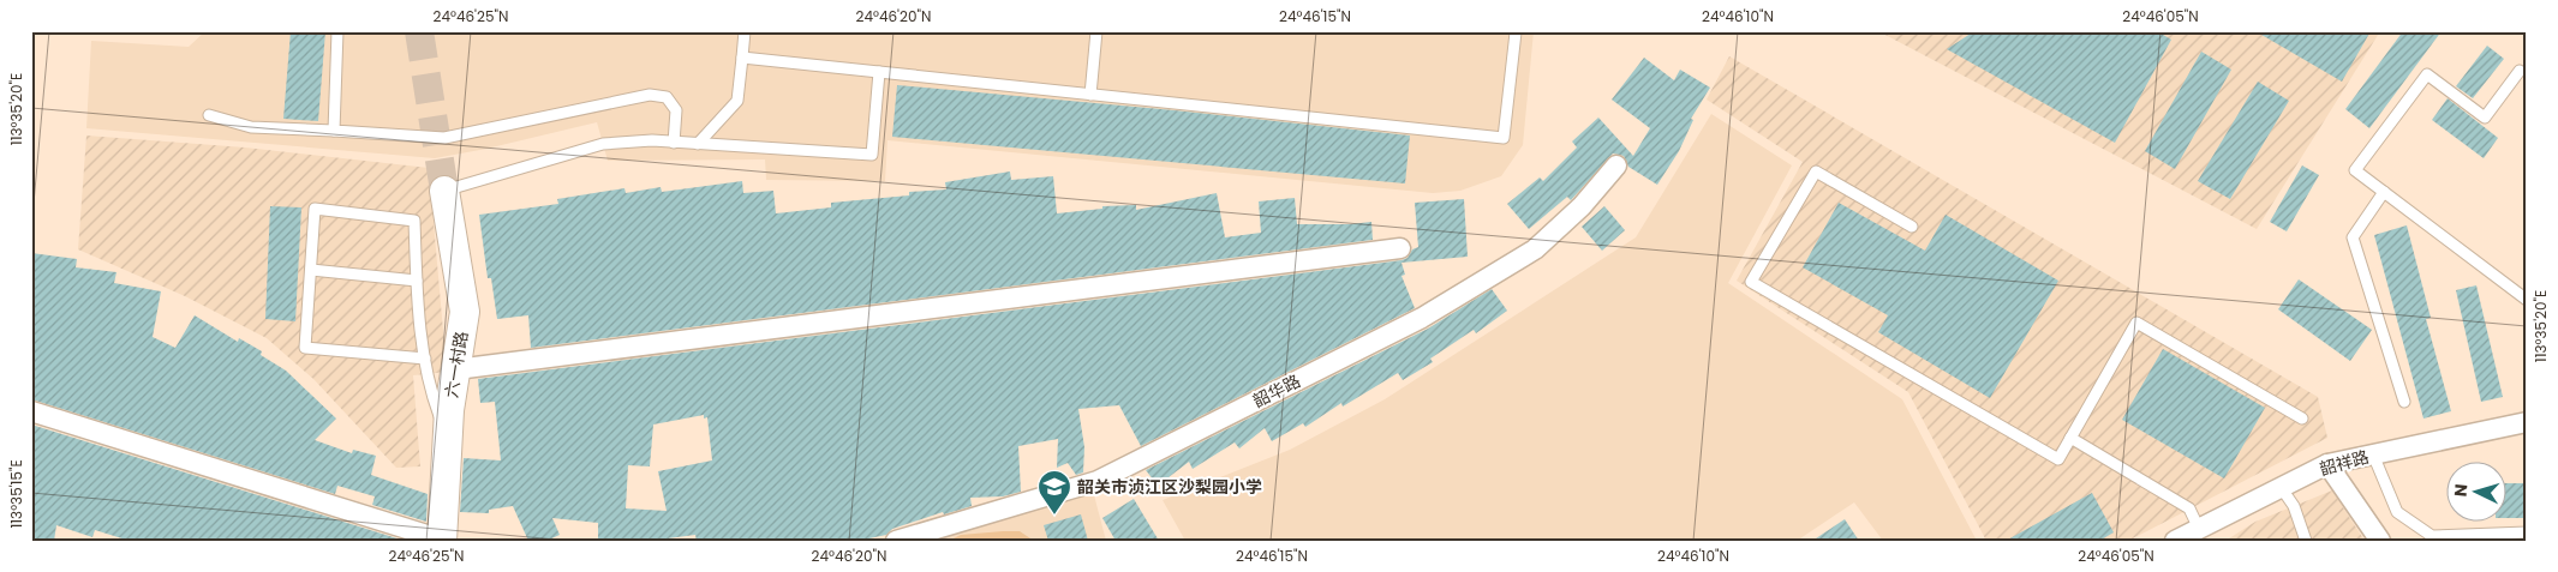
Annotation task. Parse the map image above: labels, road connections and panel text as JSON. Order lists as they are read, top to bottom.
{
  "streets": {
    "street": ["六一村路", "韶华路", "韶祥路"]
  },
  "places": {
    "school or university": ["韶关市浈江区沙梨园小学"]
  },
  "north": "left",
  "coordinates": [
    "24°46'25\"N",
    "24°46'20\"N",
    "24°46'15\"N",
    "24°46'10\"N",
    "24°46'05\"N",
    "113°35'20\"E",
    "113°35'15\"E"
  ]
}
